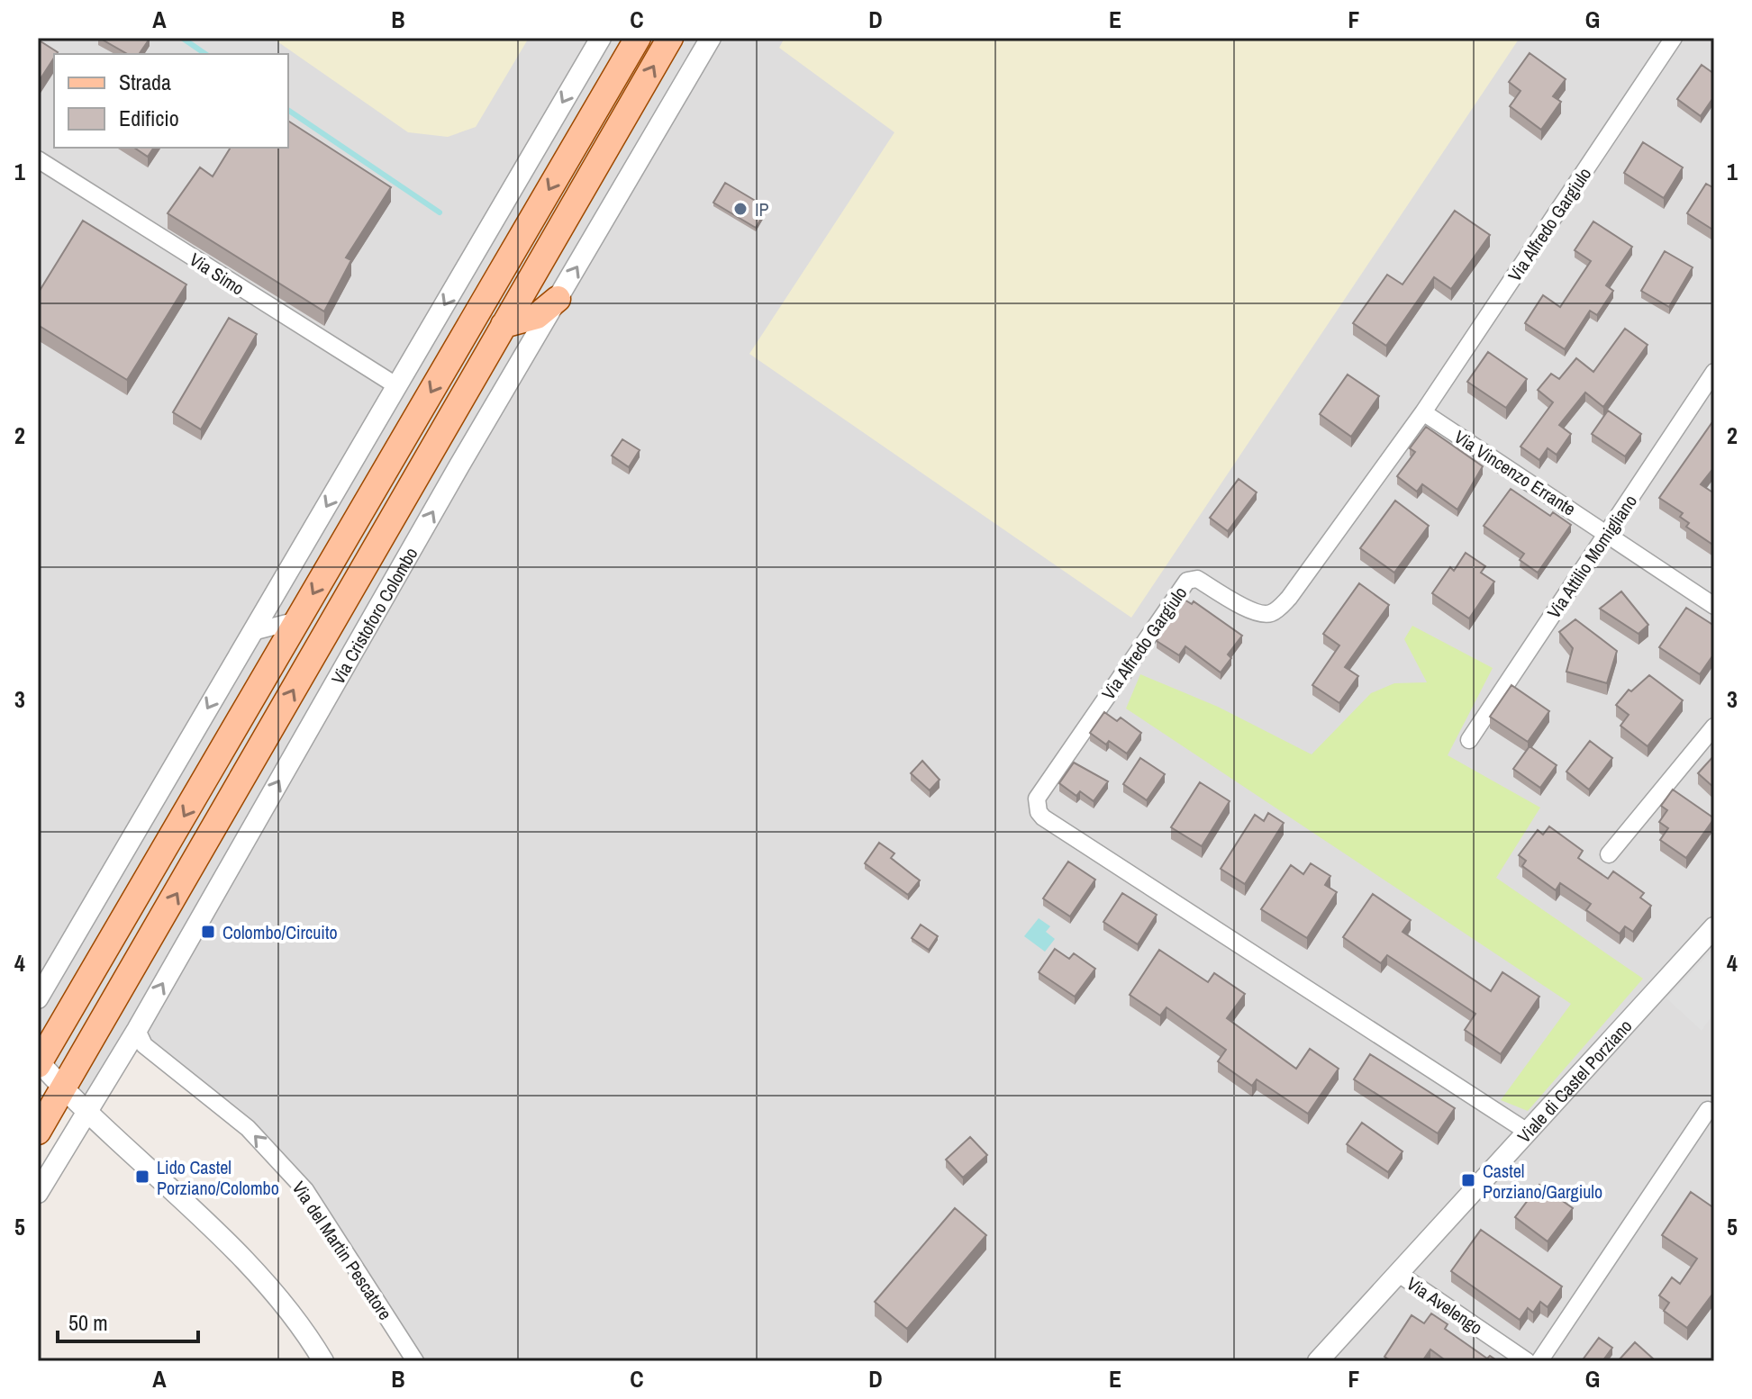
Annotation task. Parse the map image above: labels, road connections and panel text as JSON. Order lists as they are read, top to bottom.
{
  "streets": {
    "main road": ["Via Cristoforo Colombo"],
    "street": [
      "Via Alfredo Gargiulo",
      "Via Simo",
      "Via Vincenzo Errante",
      "Via Attilio Momigliano",
      "Viale di Castel Porziano",
      "Via del Martin Pescatore",
      "Via Avelengo"
    ]
  },
  "crossings": [
    ["Via Alfredo Gargiulo", "Via Vincenzo Errante"],
    ["Via Alfredo Gargiulo", "Viale di Castel Porziano"],
    ["Via Vincenzo Errante", "Via Attilio Momigliano"],
    ["Via Cristoforo Colombo", "Via del Martin Pescatore"],
    ["Viale di Castel Porziano", "Via Avelengo"]
  ],
  "places": {
    "other": ["IP"],
    "transit": ["Colombo/Circuito", "Lido Castel Porziano/Colombo", "Castel Porziano/Gargiulo"]
  },
  "legend": ["Strada", "Edificio"],
  "scale_bar": "50 m",
  "grid": {
    "columns": [
      "A",
      "B",
      "C",
      "D",
      "E",
      "F",
      "G"
    ],
    "rows": [
      "1",
      "2",
      "3",
      "4",
      "5"
    ]
  }
}
